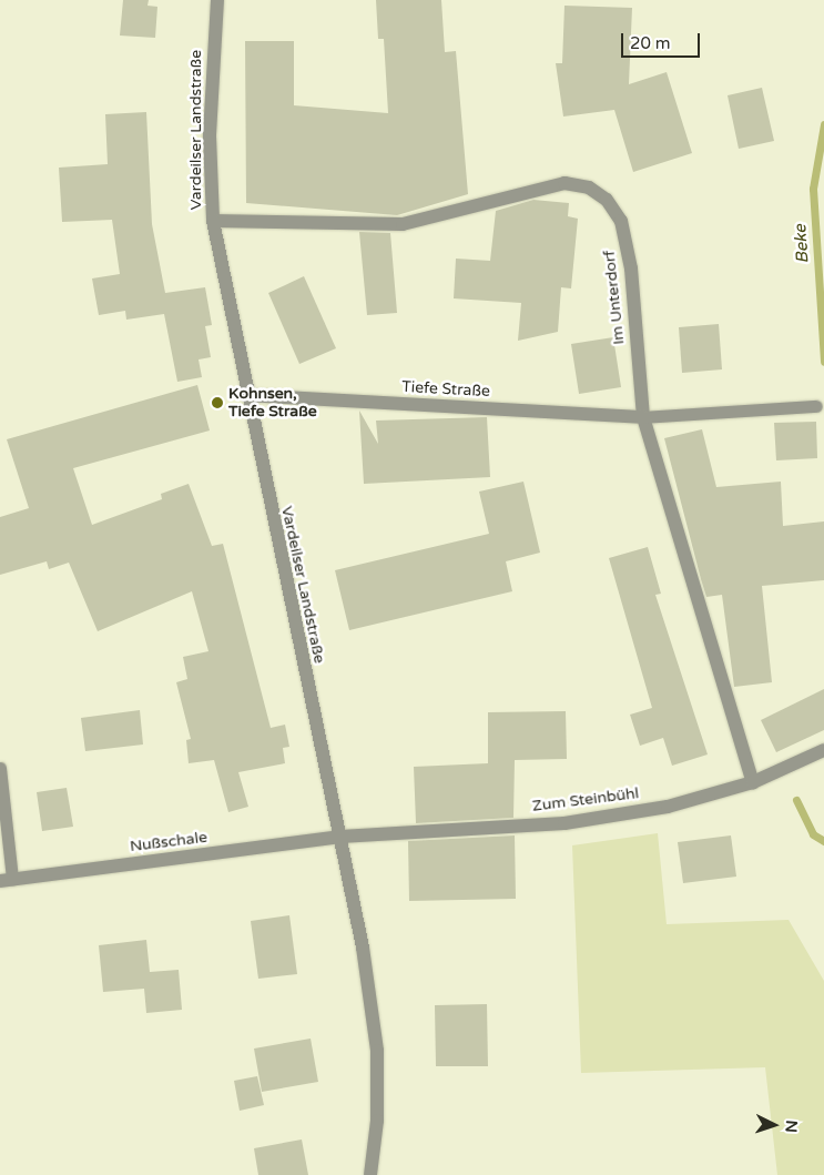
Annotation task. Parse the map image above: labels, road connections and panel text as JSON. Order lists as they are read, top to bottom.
{
  "streets": {
    "street": [
      "Vardeilser Landstraße",
      "Im Unterdorf",
      "Tiefe Straße",
      "Zum Steinbühl",
      "Nußschale"
    ]
  },
  "crossings": [
    ["Vardeilser Landstraße", "Im Unterdorf"],
    ["Vardeilser Landstraße", "Tiefe Straße"],
    ["Vardeilser Landstraße", "Zum Steinbühl"],
    ["Vardeilser Landstraße", "Nußschale"],
    ["Im Unterdorf", "Tiefe Straße"],
    ["Im Unterdorf", "Zum Steinbühl"],
    ["Zum Steinbühl", "Nußschale"]
  ],
  "water": ["Beke"],
  "places": ["Kohnsen, Tiefe Straße"],
  "scale_bar": "20 m",
  "north": "right"
}
